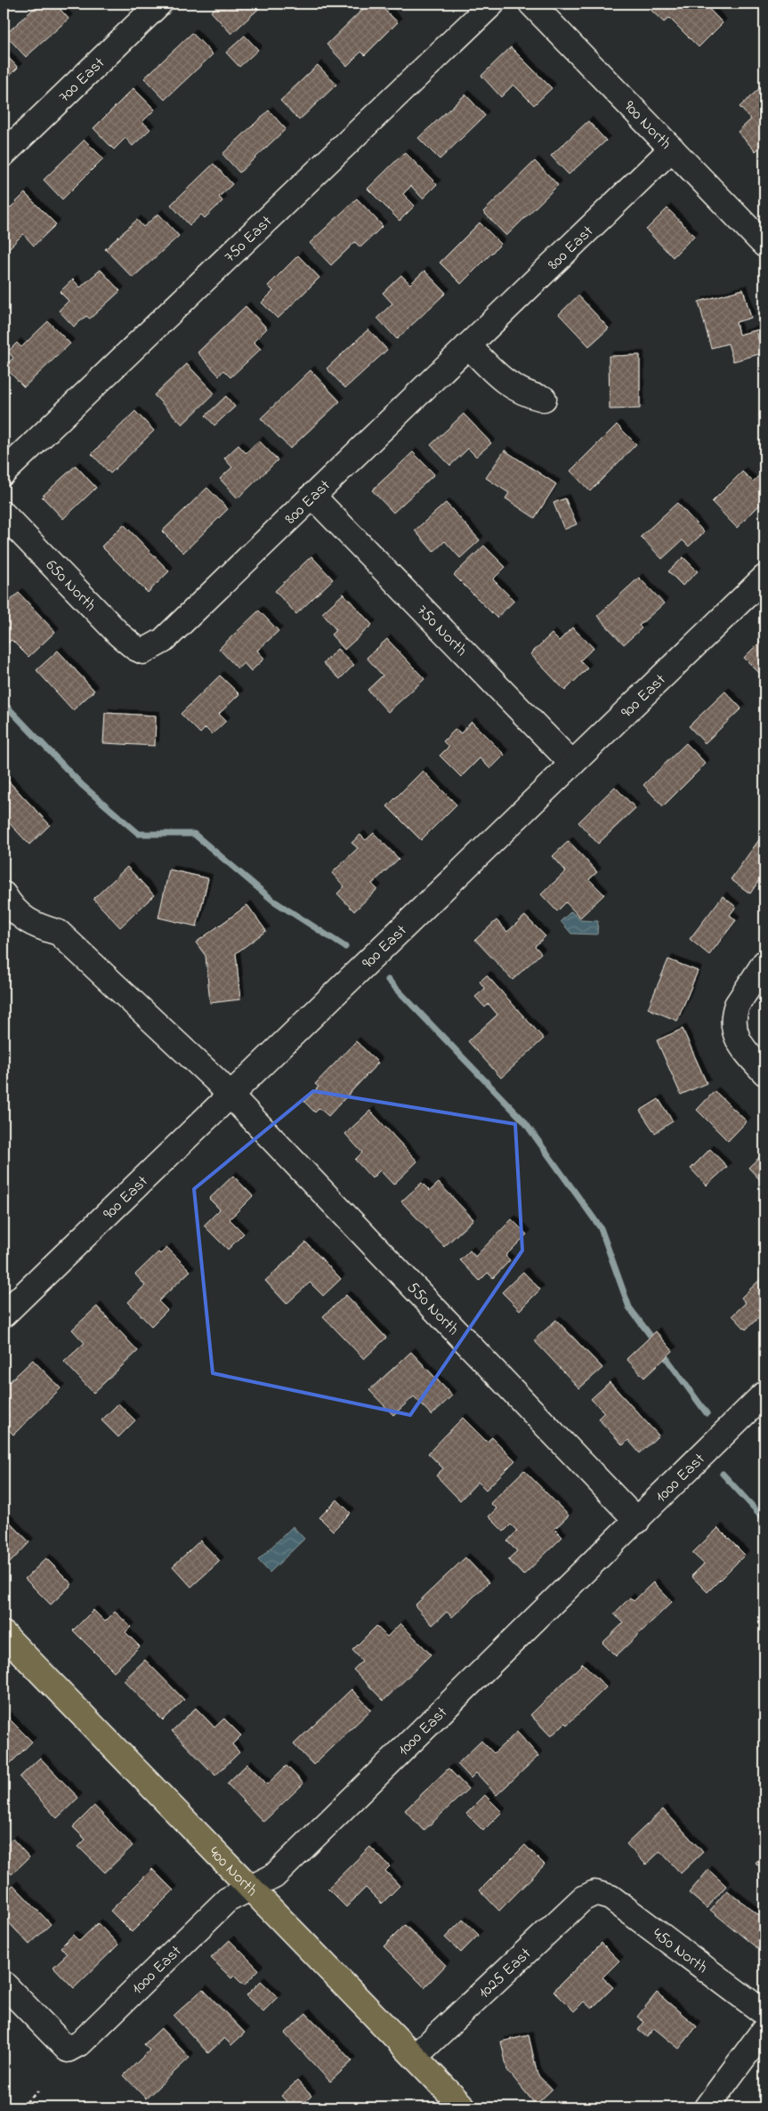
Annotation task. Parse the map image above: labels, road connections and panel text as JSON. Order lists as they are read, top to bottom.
{
  "streets": {
    "main road": ["400 North"],
    "street": [
      "700 East",
      "900 North",
      "750 East",
      "800 East",
      "650 North",
      "750 North",
      "900 East",
      "550 North",
      "1000 East",
      "450 North",
      "1025 East"
    ]
  },
  "crossings": [
    ["900 North", "800 East"],
    ["800 East", "650 North"],
    ["800 East", "750 North"],
    ["750 North", "900 East"],
    ["900 East", "550 North"],
    ["550 North", "1000 East"],
    ["1000 East", "400 North"],
    ["400 North", "1025 East"],
    ["450 North", "1025 East"]
  ]
}
